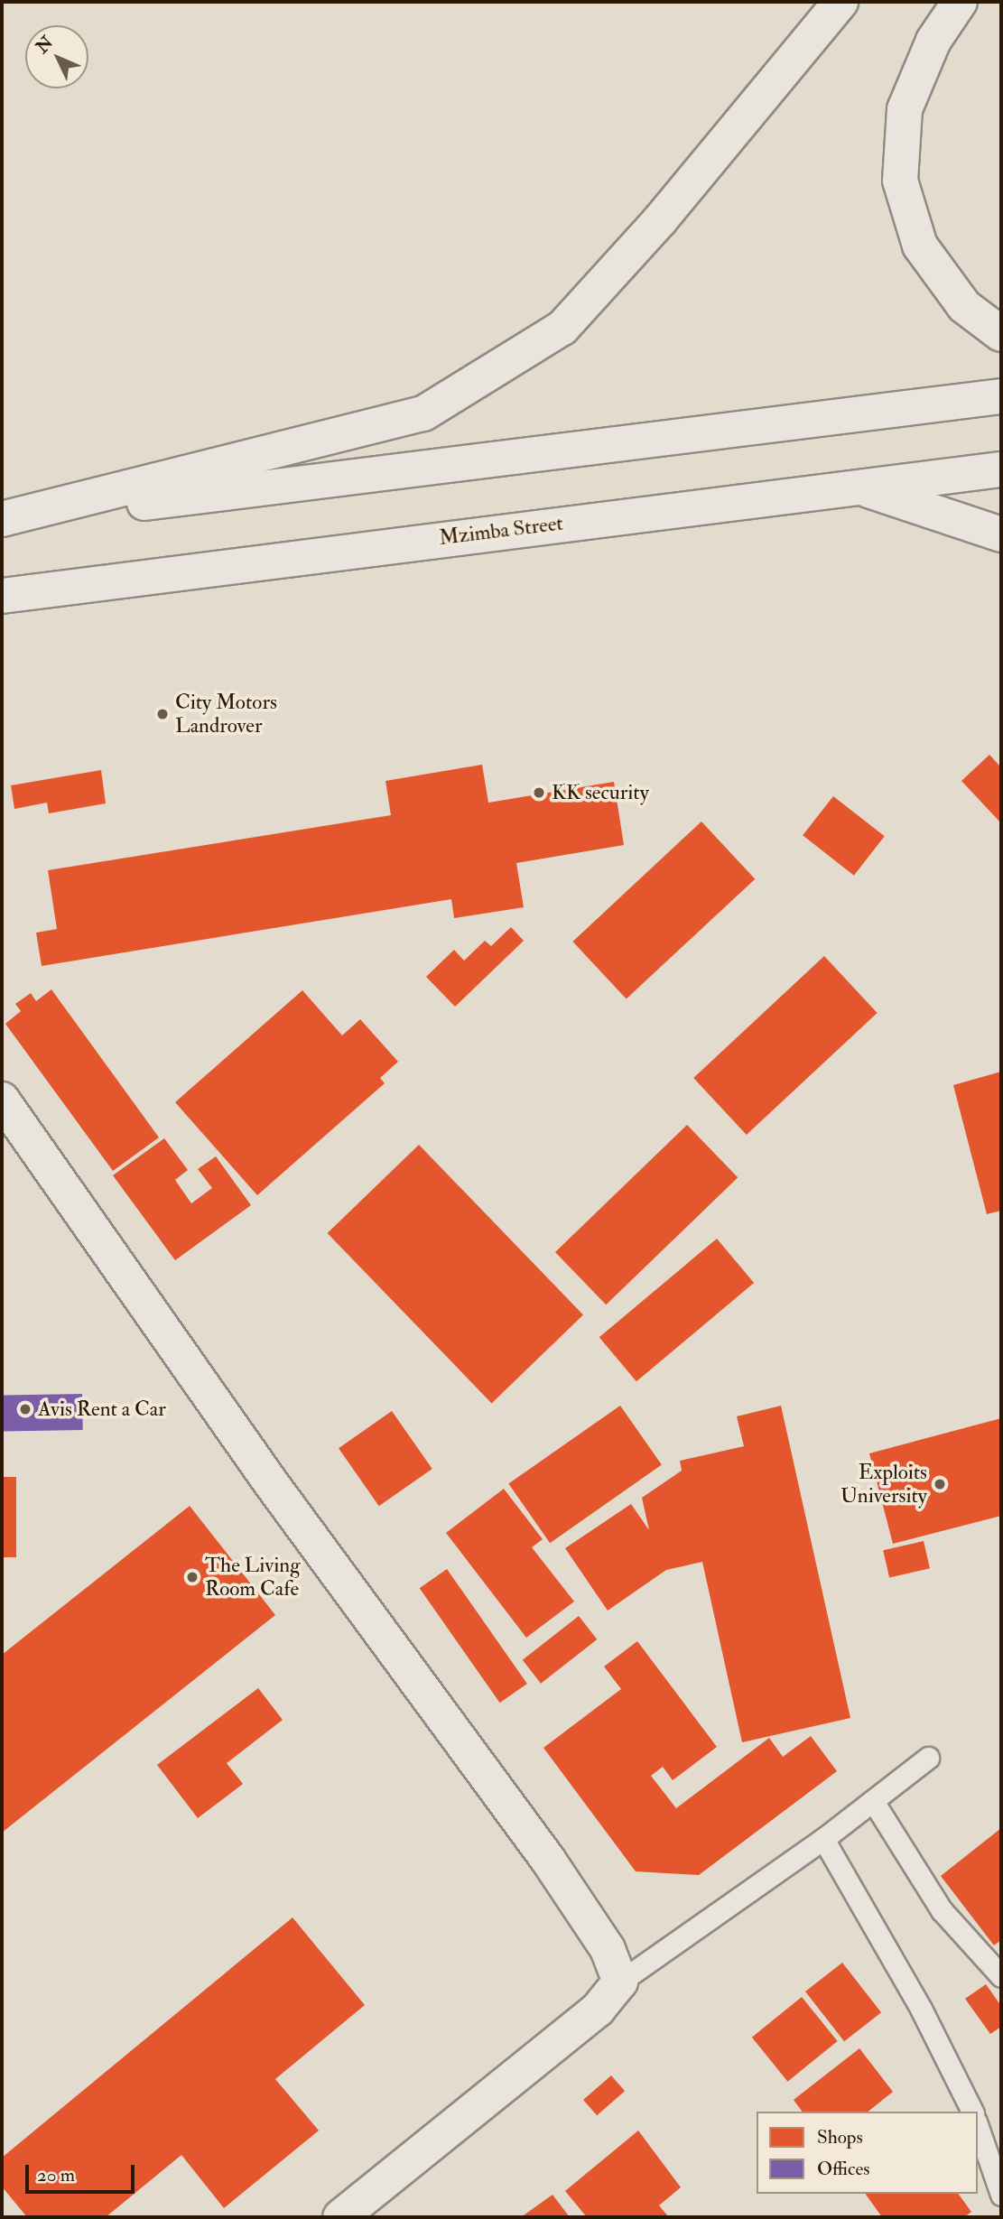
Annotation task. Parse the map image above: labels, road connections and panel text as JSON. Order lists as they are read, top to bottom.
{
  "streets": {
    "main road": ["Mzimba Street"]
  },
  "places": [
    "City Motors Landrover",
    "KK security",
    "Avis Rent a Car",
    "Exploits University",
    "The Living Room Cafe"
  ],
  "legend": ["Shops", "Offices"],
  "scale_bar": "20 m",
  "north": "top left"
}
